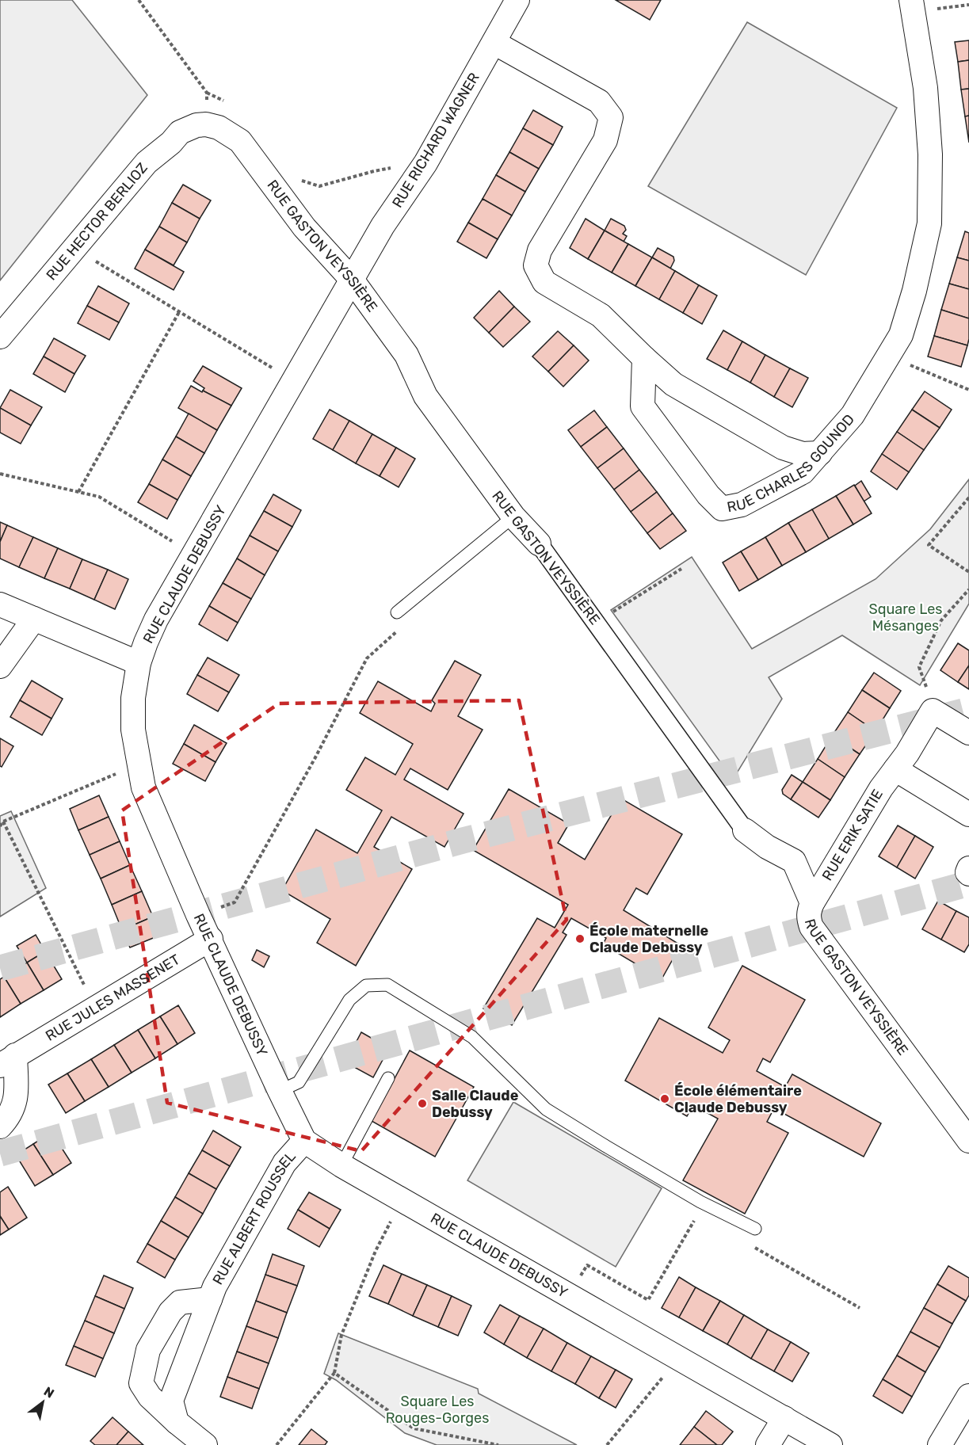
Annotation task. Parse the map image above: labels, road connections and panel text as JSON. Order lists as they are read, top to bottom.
{
  "streets": {
    "street": [
      "RUE RICHARD WAGNER",
      "RUE HECTOR BERLIOZ",
      "RUE GASTON VEYSSIÈRE",
      "RUE CHARLES GOUNOD",
      "RUE CLAUDE DEBUSSY",
      "RUE ERIK SATIE",
      "RUE JULES MASSENET",
      "RUE ALBERT ROUSSEL"
    ]
  },
  "crossings": [
    ["RUE RICHARD WAGNER", "RUE GASTON VEYSSIÈRE"],
    ["RUE RICHARD WAGNER", "RUE CLAUDE DEBUSSY"],
    ["RUE HECTOR BERLIOZ", "RUE GASTON VEYSSIÈRE"],
    ["RUE GASTON VEYSSIÈRE", "RUE CLAUDE DEBUSSY"],
    ["RUE GASTON VEYSSIÈRE", "RUE ERIK SATIE"],
    ["RUE CLAUDE DEBUSSY", "RUE JULES MASSENET"],
    ["RUE CLAUDE DEBUSSY", "RUE ALBERT ROUSSEL"]
  ],
  "parks": ["Square Les Mésanges", "Square Les Rouges-Gorges"],
  "places": ["École maternelle Claude Debussy", "École élémentaire Claude Debussy", "Salle Claude Debussy"],
  "north": "top right"
}
